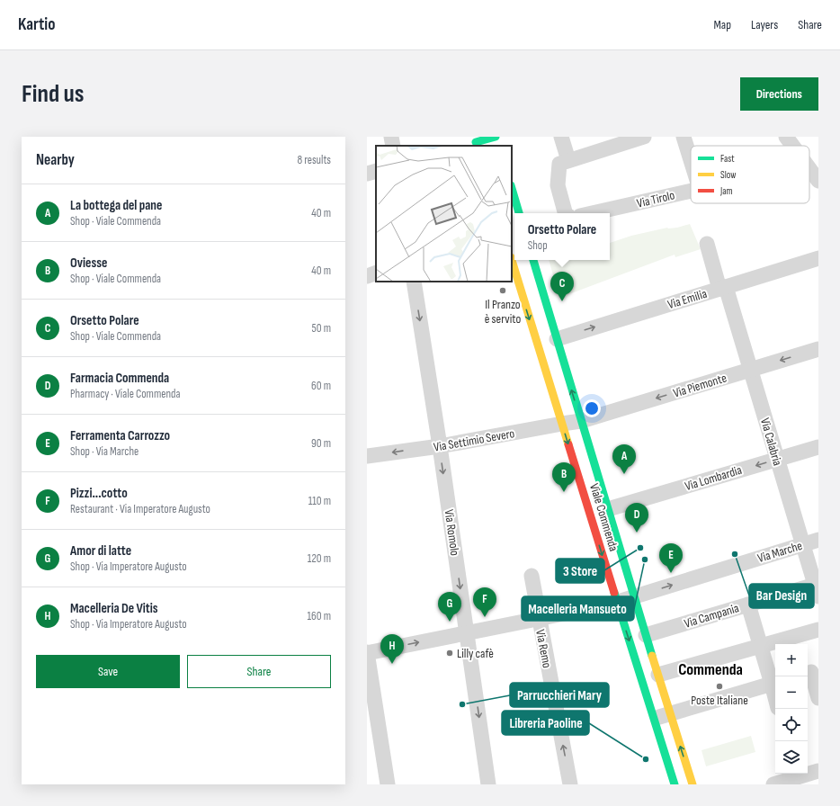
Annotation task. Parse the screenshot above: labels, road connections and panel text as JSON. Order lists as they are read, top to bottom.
{
  "streets": {
    "street": [
      "Via Tirolo",
      "Via Emilia",
      "Via Piemonte",
      "Via Settimio Severo",
      "Via Calabria",
      "Via Lombardia",
      "Viale Commenda",
      "Via Romolo",
      "Via Marche",
      "Via Campania",
      "Via Remo"
    ]
  },
  "crossings": [
    ["Via Emilia", "Via Calabria"],
    ["Via Emilia", "Viale Commenda"],
    ["Via Piemonte", "Via Settimio Severo"],
    ["Via Piemonte", "Via Calabria"],
    ["Via Piemonte", "Viale Commenda"],
    ["Via Settimio Severo", "Viale Commenda"],
    ["Via Settimio Severo", "Via Romolo"],
    ["Via Calabria", "Via Lombardia"],
    ["Via Calabria", "Via Marche"],
    ["Via Calabria", "Via Campania"],
    ["Via Lombardia", "Viale Commenda"],
    ["Viale Commenda", "Via Marche"],
    ["Viale Commenda", "Via Campania"],
    ["Via Romolo", "Via Marche"],
    ["Via Marche", "Via Remo"]
  ],
  "one_way": [
    "Via Emilia",
    "Via Piemonte",
    "Via Lombardia",
    "Via Romolo",
    "Via Remo"
  ],
  "districts": ["Commenda"],
  "places": [
    "Il Pranzo è servito",
    "3 Store",
    "Bar Design",
    "Macelleria Mansueto",
    "Lilly cafè",
    "Poste Italiane",
    "Parrucchieri Mary",
    "Libreria Paoline"
  ],
  "legend": ["Fast", "Slow", "Jam"],
  "page": {
    "header": "Kartio",
    "nav": ["Map", "Layers", "Share"],
    "buttons": [
      "Directions",
      ["Save", "Share"]
    ],
    "title": "Find us",
    "heading": ["Nearby", "8 results"],
    "list": [
      {
        "mark": "A",
        "name": "La bottega del pane",
        "note": "Shop · Viale Commenda",
        "value": "40 m"
      },
      {
        "mark": "B",
        "name": "Oviesse",
        "note": "Shop · Viale Commenda",
        "value": "40 m"
      },
      {
        "mark": "C",
        "name": "Orsetto Polare",
        "note": "Shop · Viale Commenda",
        "value": "50 m"
      },
      {
        "mark": "D",
        "name": "Farmacia Commenda",
        "note": "Pharmacy · Viale Commenda",
        "value": "60 m"
      },
      {
        "mark": "E",
        "name": "Ferramenta Carrozzo",
        "note": "Shop · Via Marche",
        "value": "90 m"
      },
      {
        "mark": "F",
        "name": "Pizzi...cotto",
        "note": "Restaurant · Via Imperatore Augusto",
        "value": "110 m"
      },
      {
        "mark": "G",
        "name": "Amor di latte",
        "note": "Shop · Via Imperatore Augusto",
        "value": "120 m"
      },
      {
        "mark": "H",
        "name": "Macelleria De Vitis",
        "note": "Shop · Via Imperatore Augusto",
        "value": "160 m"
      }
    ],
    "popup": ["Orsetto Polare", "Shop"],
    "pins": [
      "C",
      "A",
      "B",
      "D",
      "E",
      "F",
      "G",
      "H"
    ],
    "map_buttons": ["+", "−"]
  }
}
